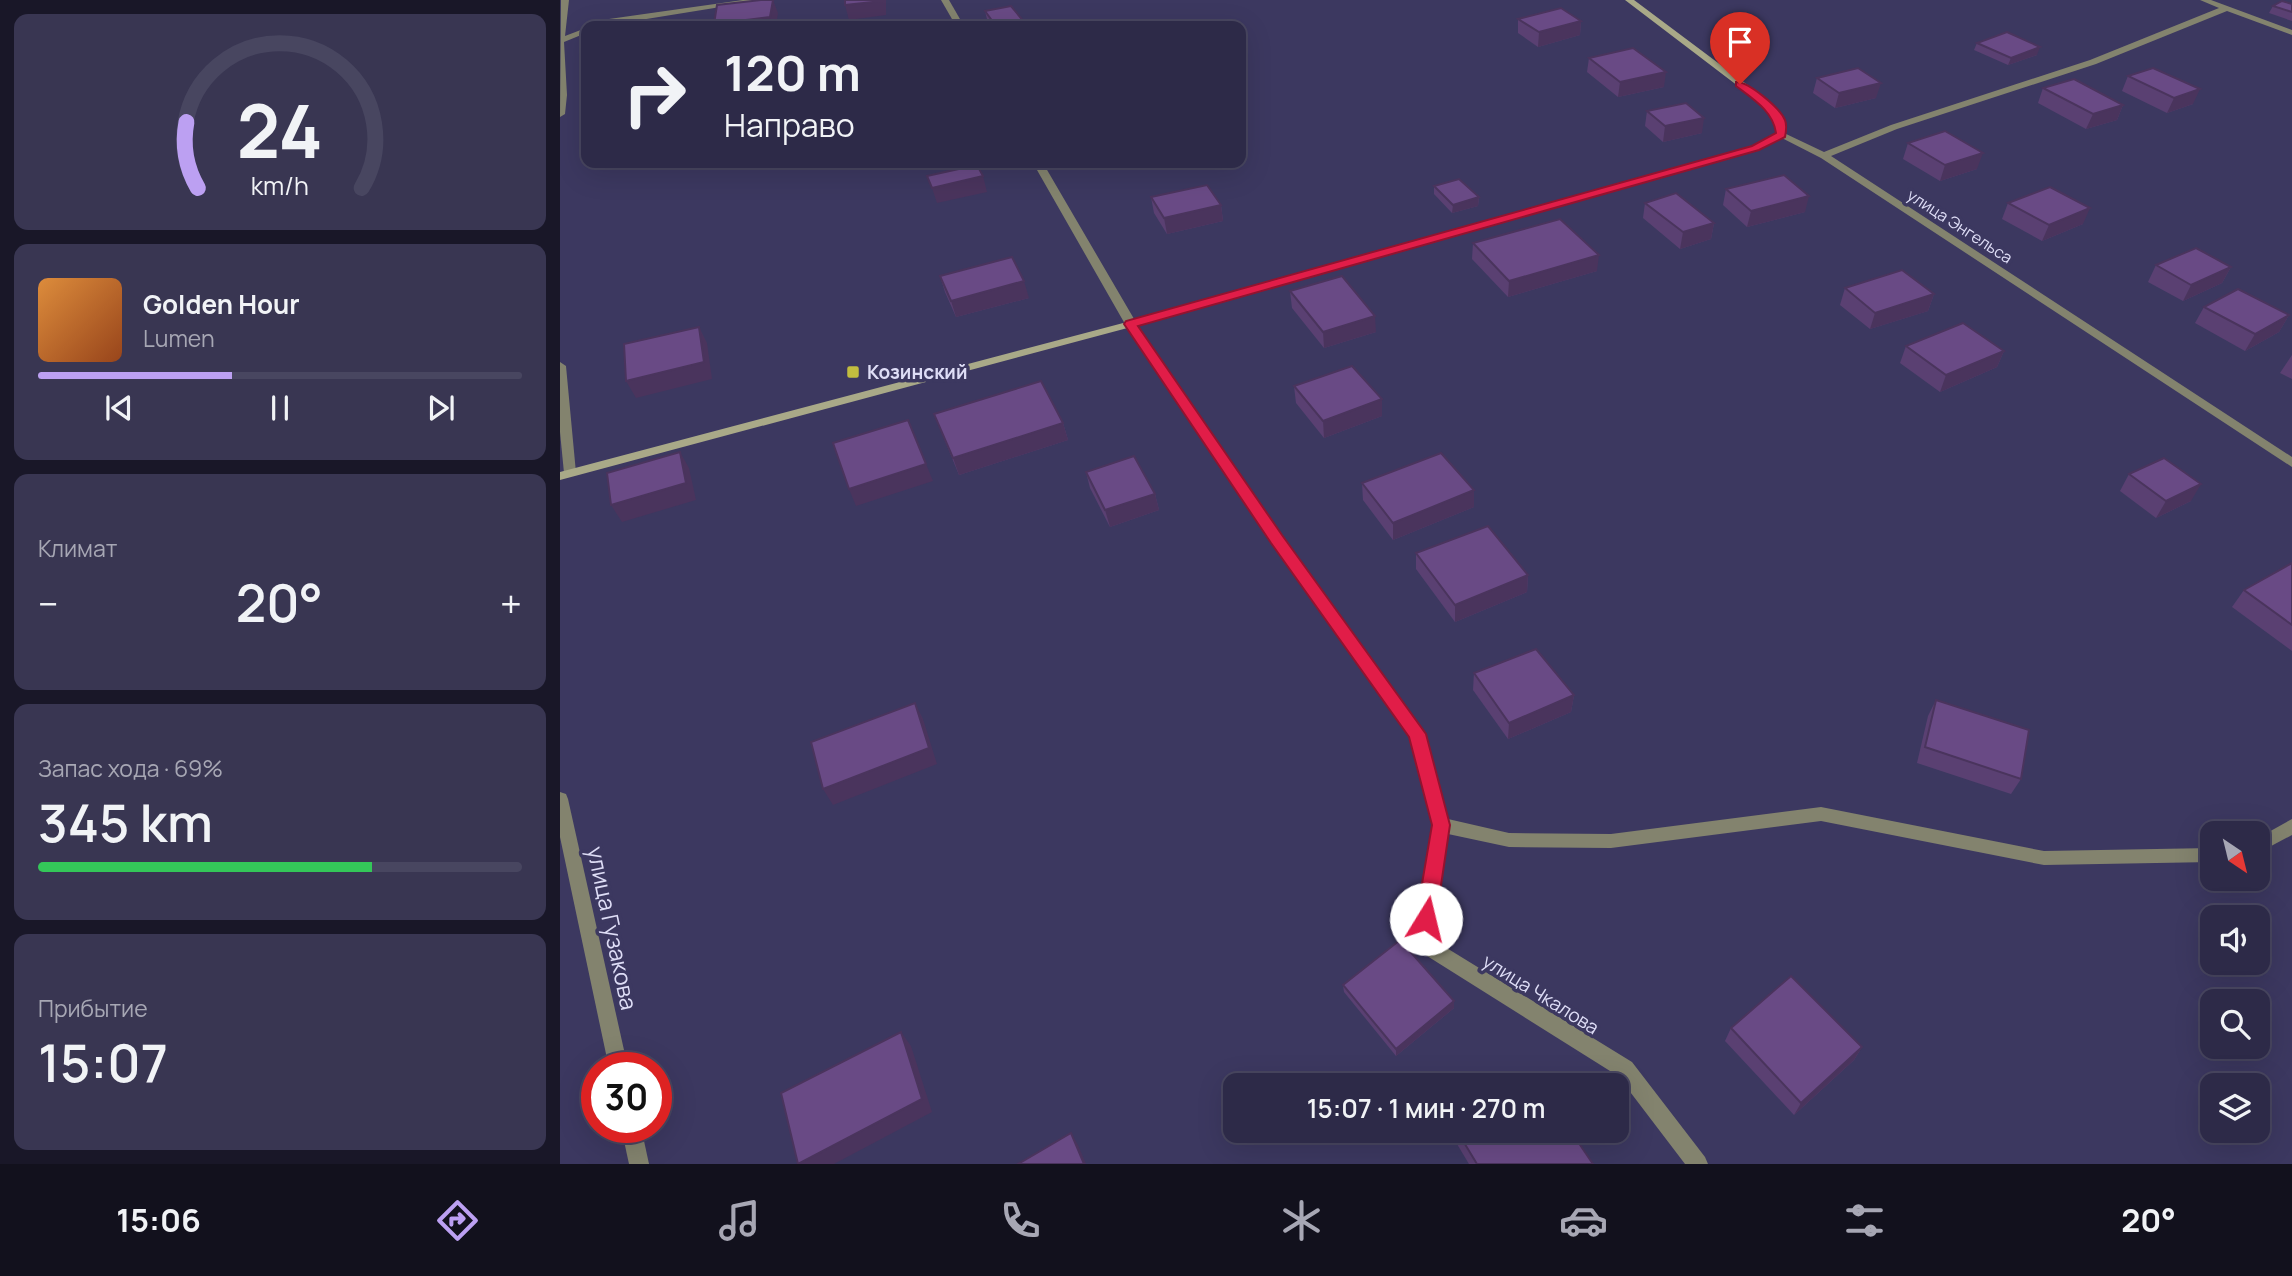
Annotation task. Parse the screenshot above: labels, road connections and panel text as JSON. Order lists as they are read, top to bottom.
{
  "streets": {
    "street": ["улица Энгельса", "улица Гузакова", "улица Чкалова"]
  },
  "places": {
    "transit": ["Козинский"]
  },
  "north": "bottom right",
  "page": {
    "turn": ["120 m", "Направо"],
    "song": ["Golden Hour", "Lumen"],
    "tile": [
      "Климат",
      ["Запас хода · 69%", "345 km"],
      ["Прибытие", "15:07"]
    ],
    "heat": ["−", "20°", "+"],
    "limit": "30",
    "trip": "15:07 · 1 мин · 270 m",
    "tabs": ["15:06", "20°"],
    "gauge": ["24", "km/h"]
  }
}
